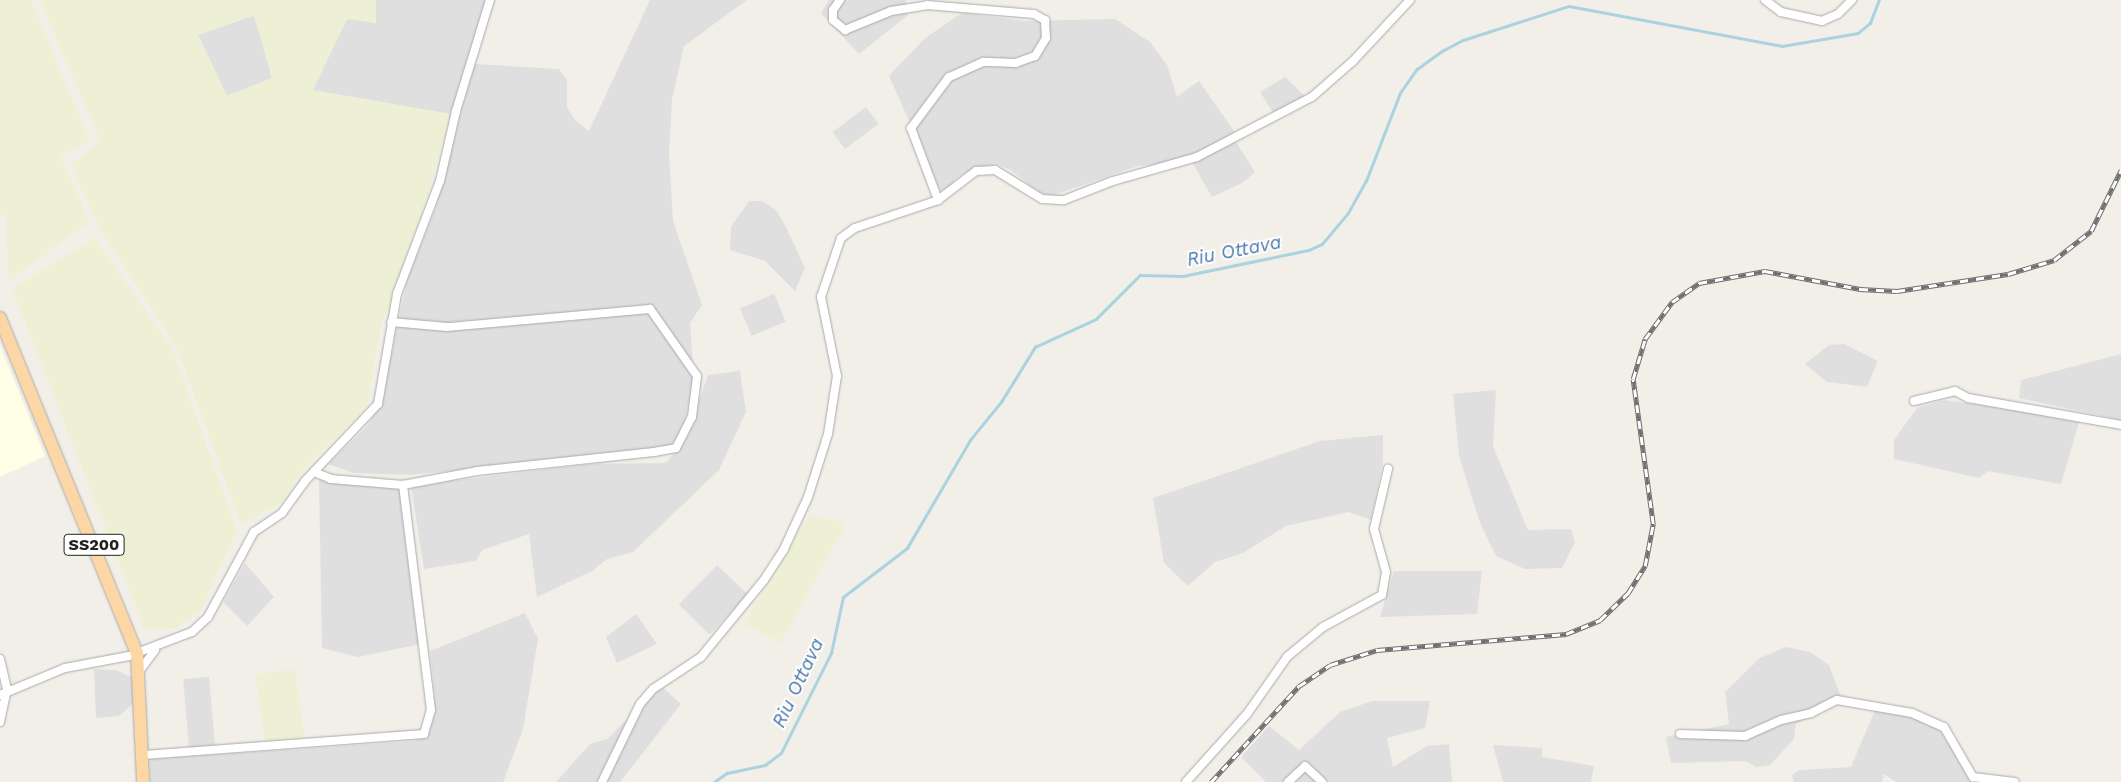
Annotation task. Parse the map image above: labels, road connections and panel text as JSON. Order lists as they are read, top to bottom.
{
  "streets": {
    "main road": ["SS200"]
  },
  "water": ["Riu Ottava"]
}
